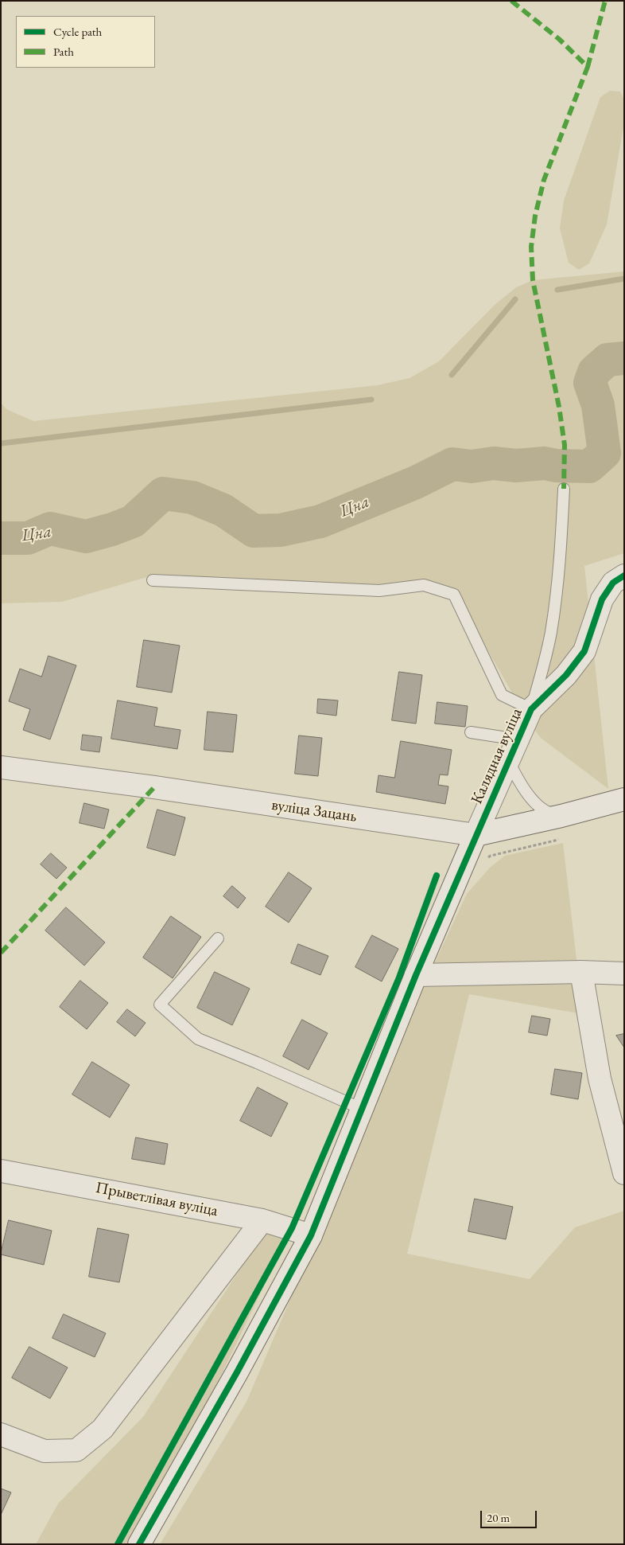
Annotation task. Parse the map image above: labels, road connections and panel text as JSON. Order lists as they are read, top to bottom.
{
  "streets": {
    "street": ["Калядная вуліца", "вуліца Зацань", "Прыветлівая вуліца"]
  },
  "crossings": [
    ["Калядная вуліца", "вуліца Зацань"],
    ["Калядная вуліца", "Прыветлівая вуліца"]
  ],
  "water": ["Цна"],
  "legend": ["Cycle path", "Path"],
  "scale_bar": "20 m"
}
